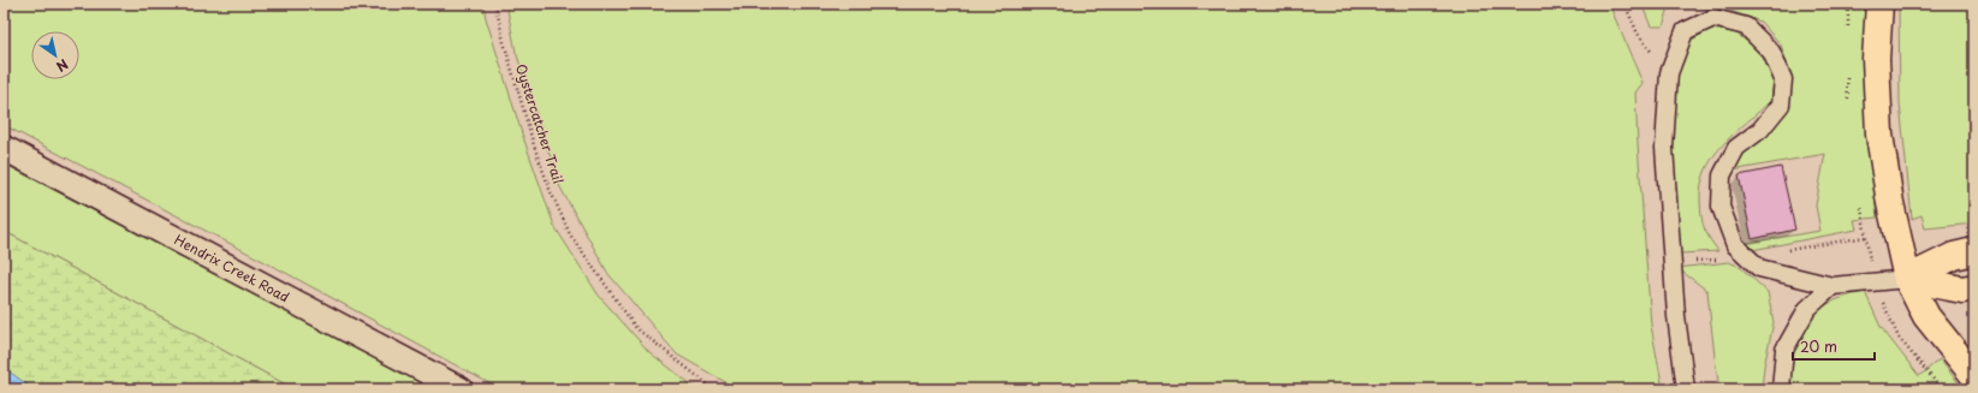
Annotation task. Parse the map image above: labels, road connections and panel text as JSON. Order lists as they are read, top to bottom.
{
  "streets": {
    "street": ["Hendrix Creek Road"],
    "path": ["Oystercatcher Trail"]
  },
  "scale_bar": "20 m",
  "north": "bottom right"
}
